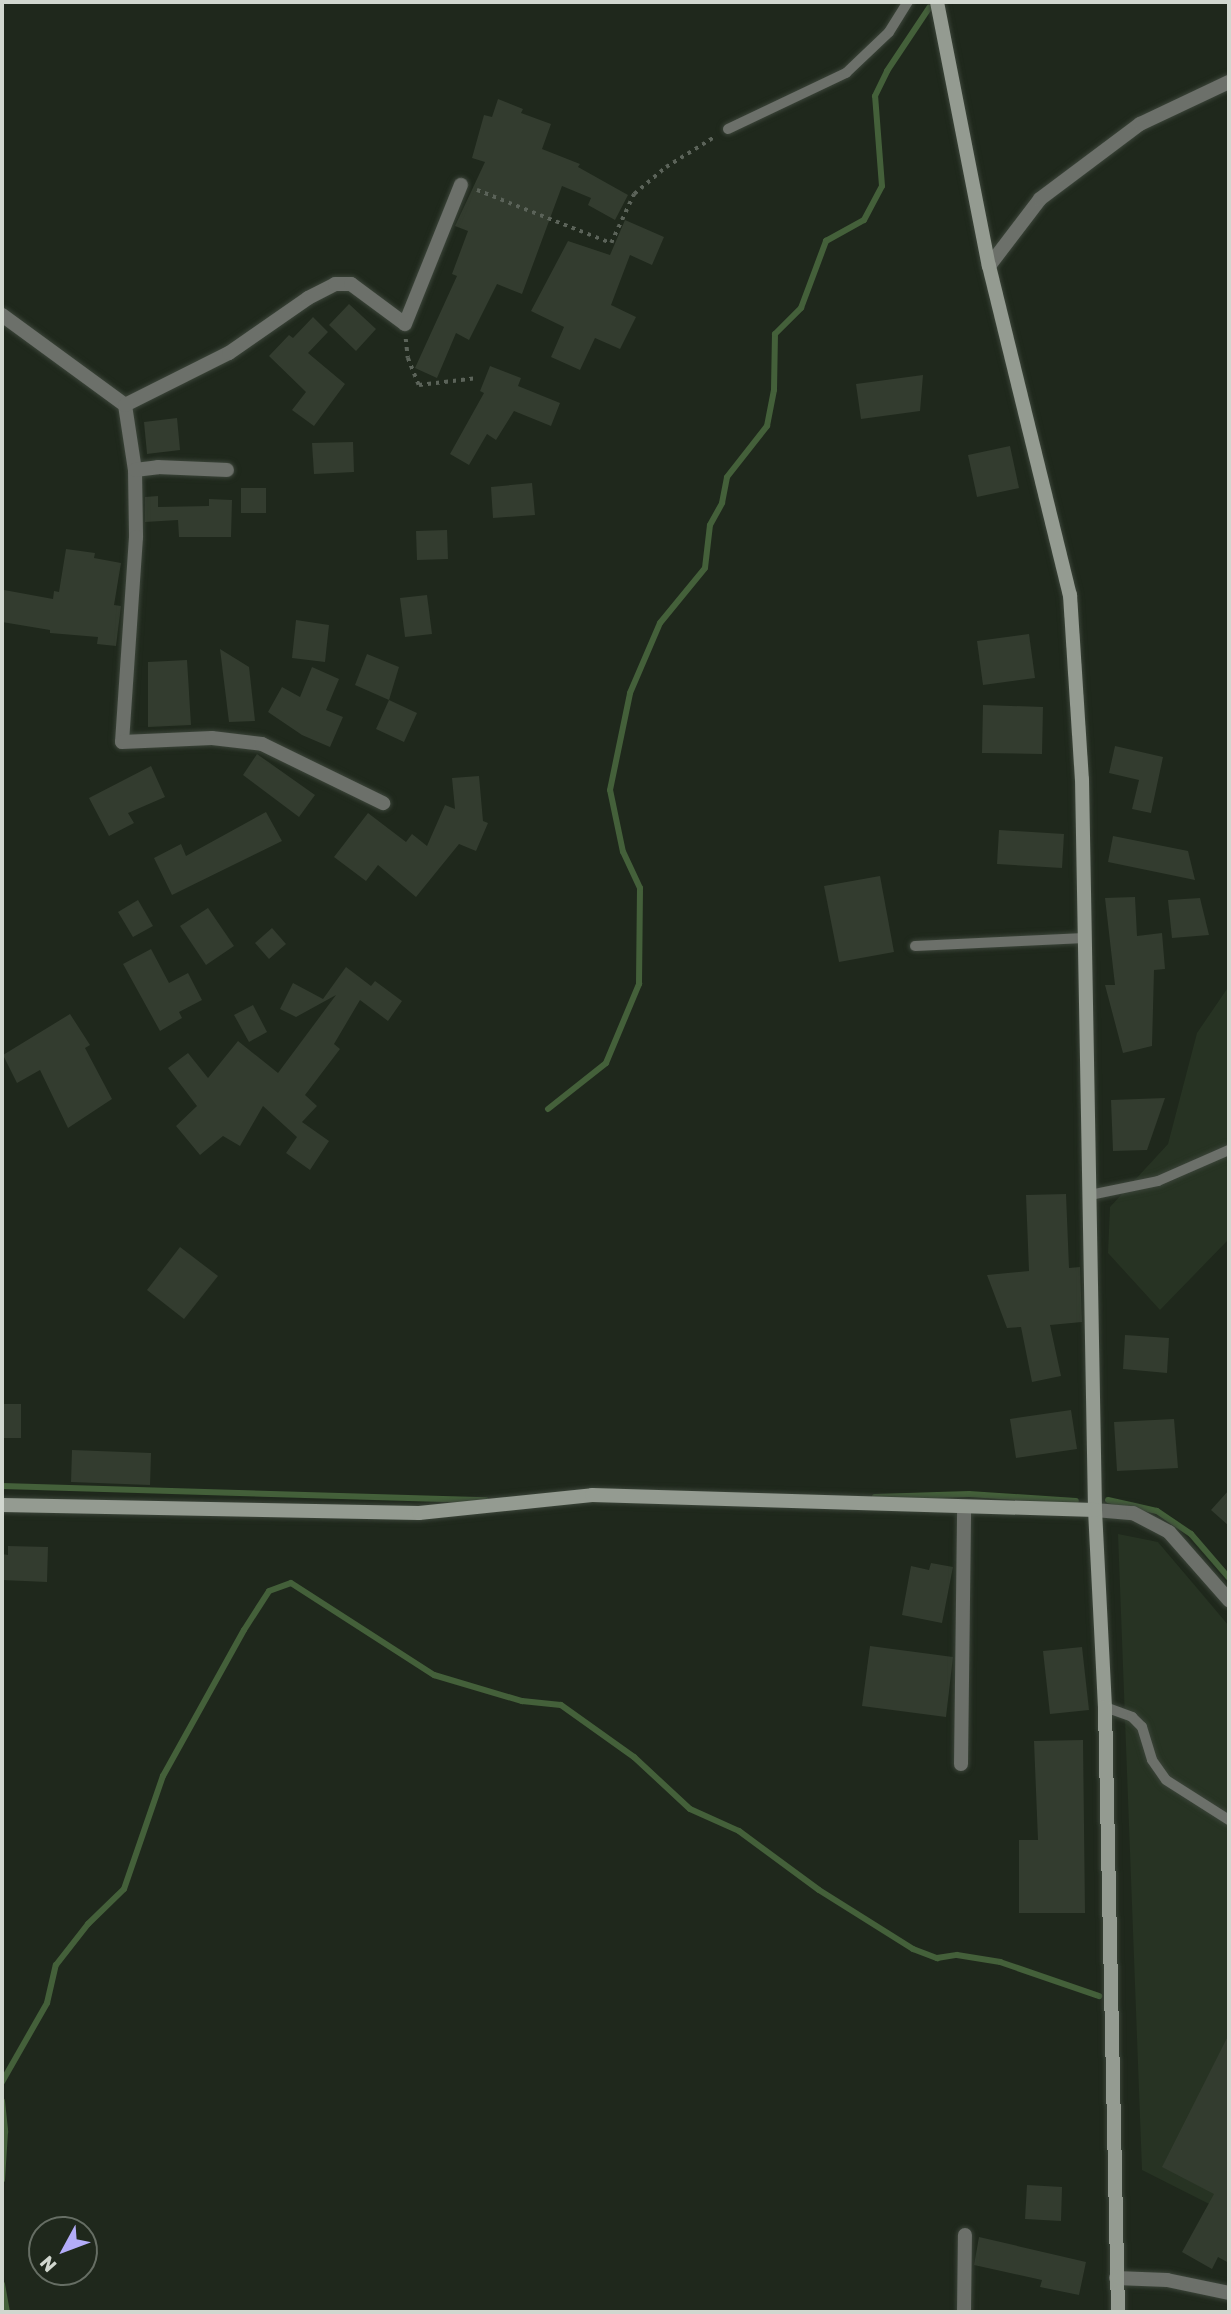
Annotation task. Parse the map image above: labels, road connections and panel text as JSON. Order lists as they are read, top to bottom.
{
  "north": "bottom left"
}
